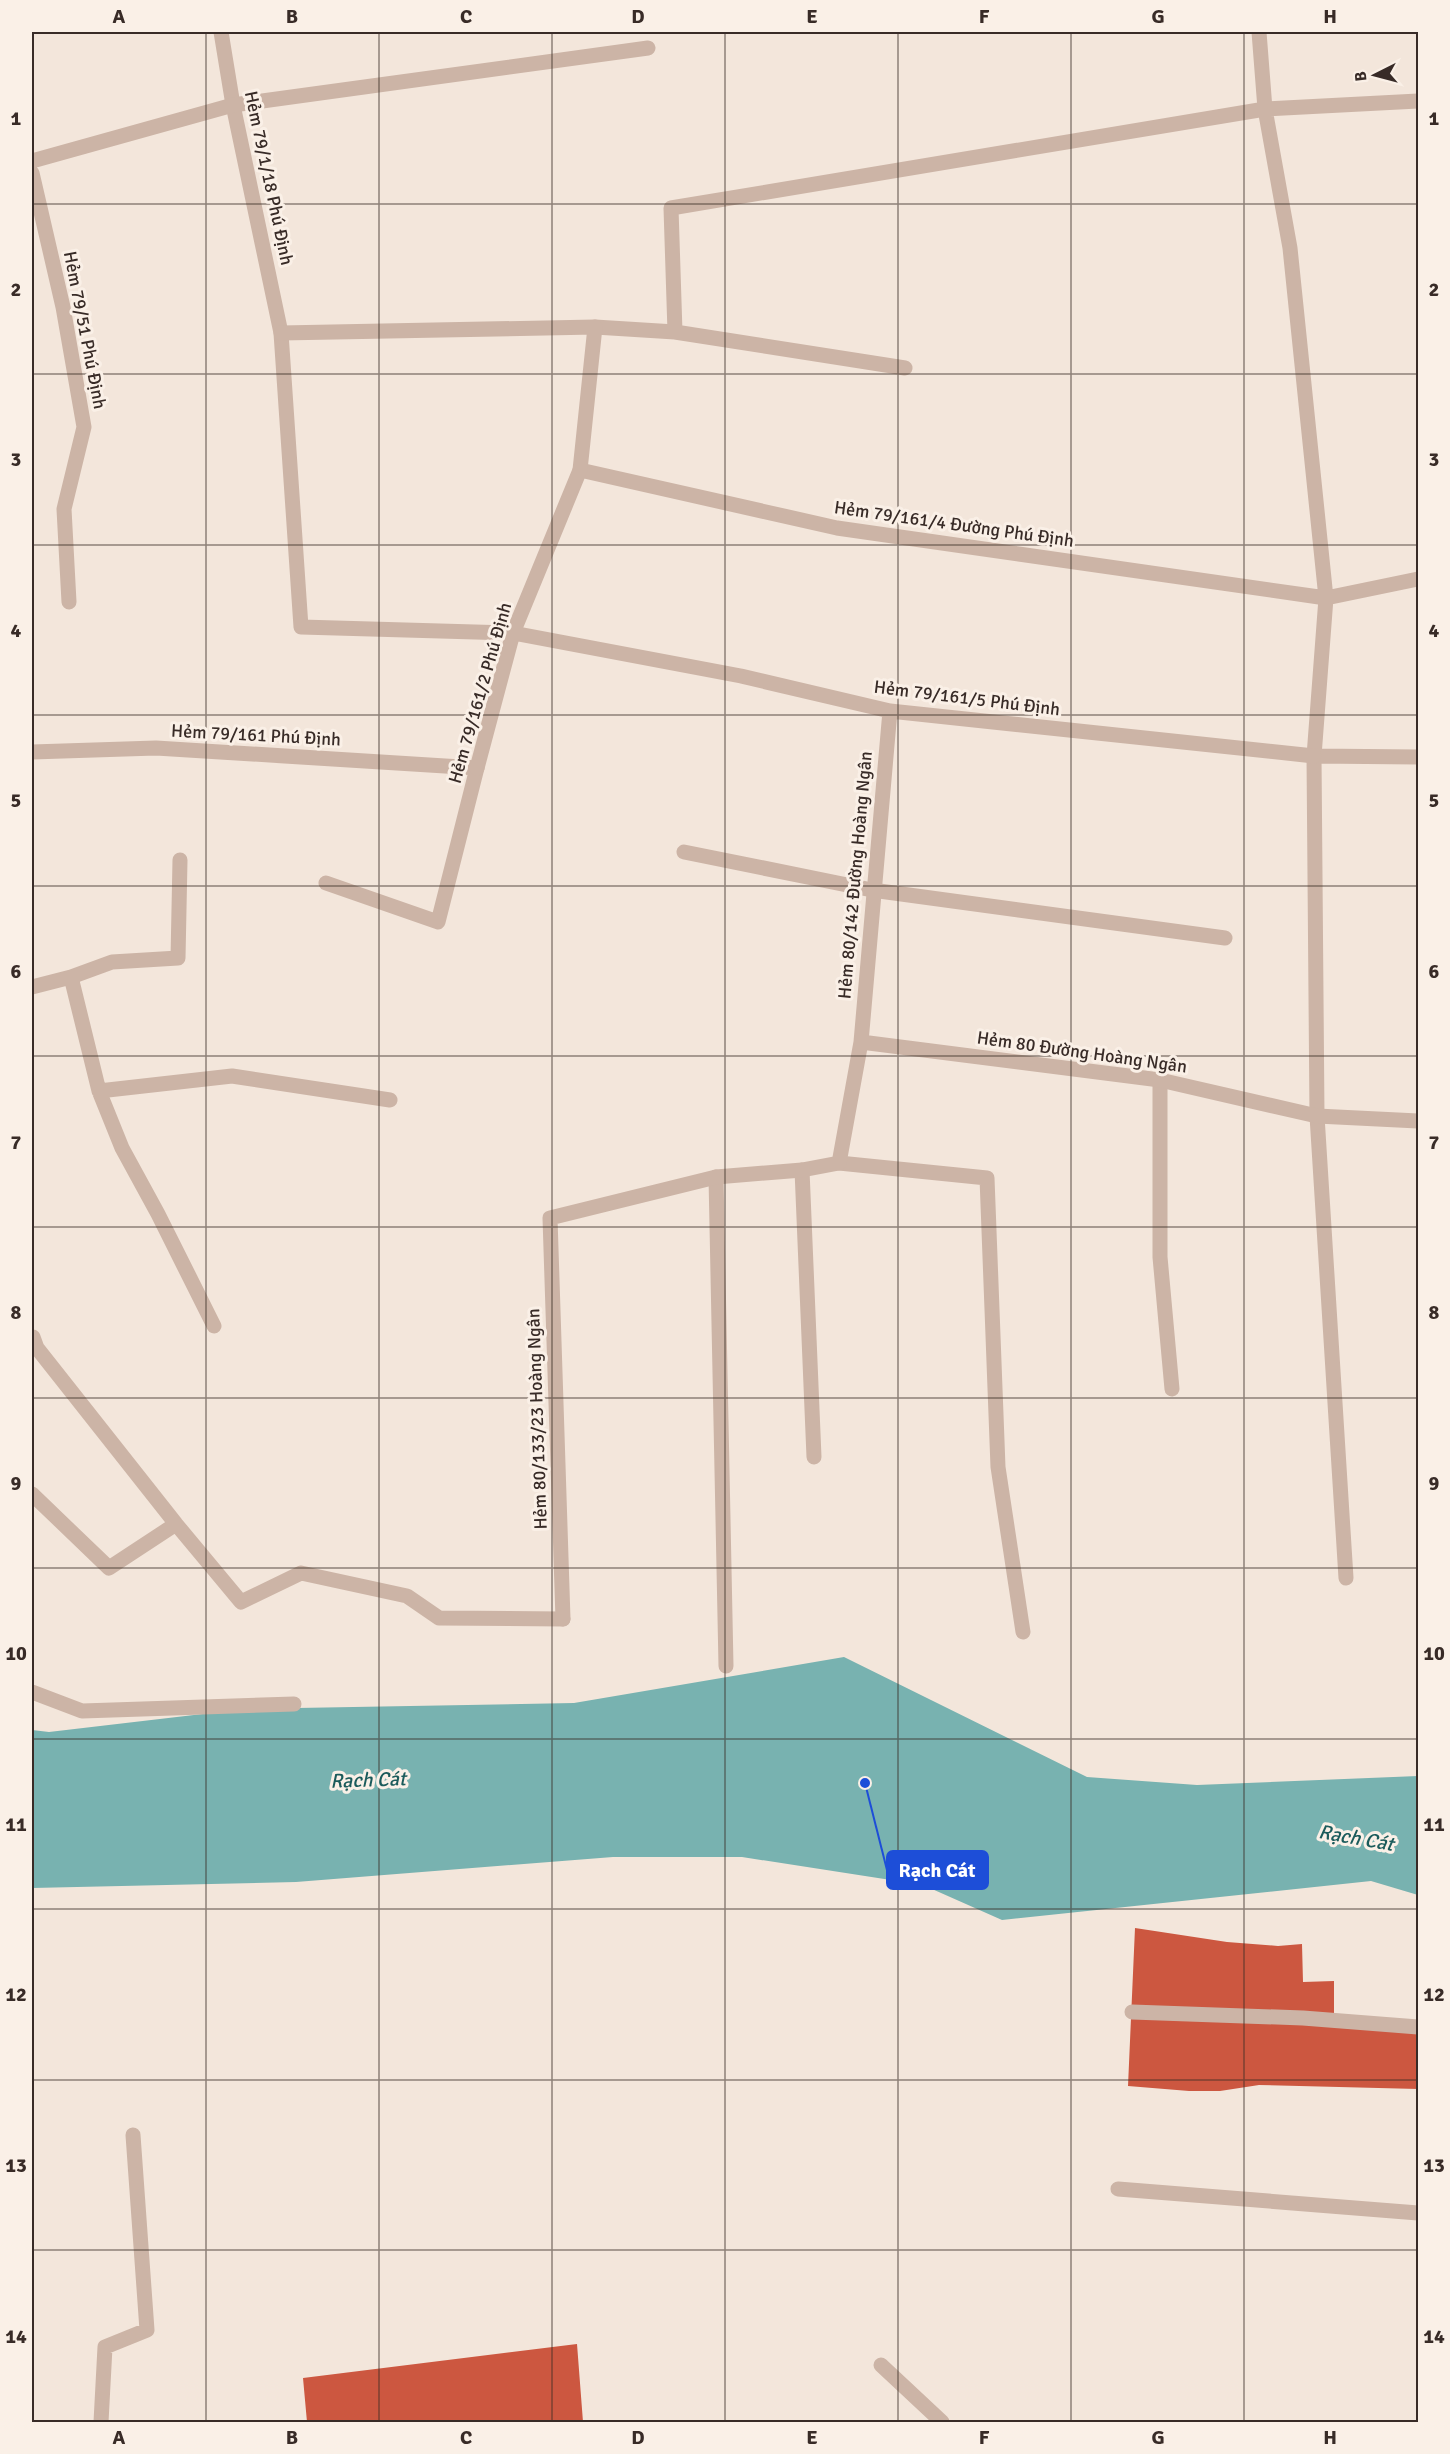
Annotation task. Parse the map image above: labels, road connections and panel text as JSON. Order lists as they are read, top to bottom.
{
  "streets": {
    "street": [
      "Hẻm 79/1/18 Phú Định",
      "Hẻm 79/51 Phú Định",
      "Hẻm 79/161/4 Đường Phú Định",
      "Hẻm 79/161/2 Phú Định",
      "Hẻm 79/161/5 Phú Định",
      "Hẻm 79/161 Phú Định",
      "Hẻm 80/142 Đường Hoàng Ngân",
      "Hẻm 80 Đường Hoàng Ngân",
      "Hẻm 80/133/23 Hoàng Ngân"
    ]
  },
  "crossings": [
    ["Hẻm 79/1/18 Phú Định", "Hẻm 79/161/2 Phú Định"],
    ["Hẻm 79/1/18 Phú Định", "Hẻm 79/161/5 Phú Định"],
    ["Hẻm 79/161/4 Đường Phú Định", "Hẻm 79/161/2 Phú Định"],
    ["Hẻm 79/161/2 Phú Định", "Hẻm 79/161/5 Phú Định"],
    ["Hẻm 79/161/2 Phú Định", "Hẻm 79/161 Phú Định"],
    ["Hẻm 79/161/5 Phú Định", "Hẻm 80/142 Đường Hoàng Ngân"],
    ["Hẻm 80/142 Đường Hoàng Ngân", "Hẻm 80 Đường Hoàng Ngân"]
  ],
  "water": ["Rạch Cát"],
  "places": ["Rạch Cát"],
  "north": "left",
  "grid": {
    "columns": [
      "A",
      "B",
      "C",
      "D",
      "E",
      "F",
      "G",
      "H"
    ],
    "rows": [
      "1",
      "2",
      "3",
      "4",
      "5",
      "6",
      "7",
      "8",
      "9",
      "10",
      "11",
      "12",
      "13",
      "14"
    ]
  }
}
